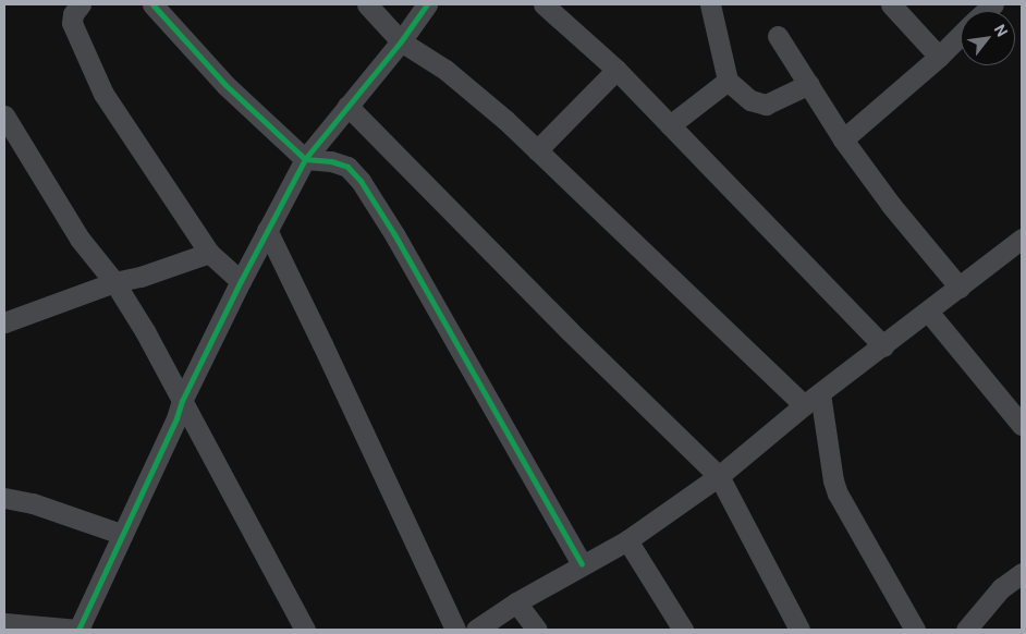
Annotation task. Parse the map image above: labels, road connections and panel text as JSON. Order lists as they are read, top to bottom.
{
  "north": "top right"
}
